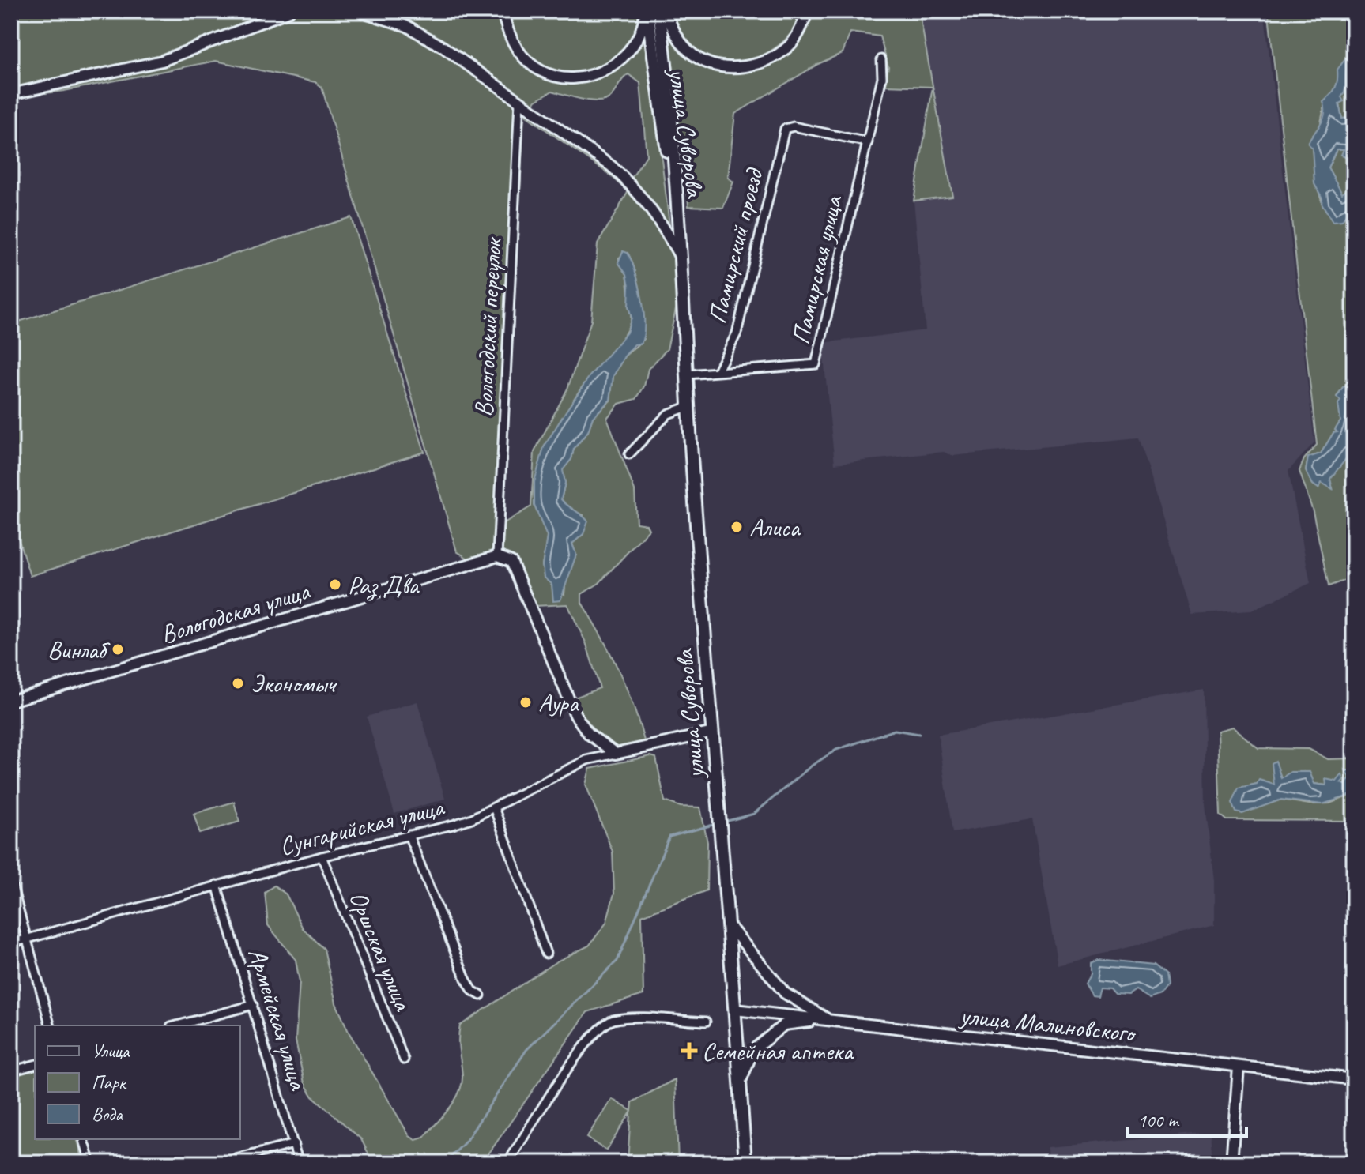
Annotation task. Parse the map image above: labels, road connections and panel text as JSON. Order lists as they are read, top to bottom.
{
  "streets": {
    "main road": ["улица Суворова"],
    "street": [
      "Памирский проезд",
      "Памирская улица",
      "Вологодский переулок",
      "Вологодская улица",
      "Сунгарийская улица",
      "Оршская улица",
      "Армейская улица",
      "улица Малиновского"
    ]
  },
  "crossings": [
    ["улица Суворова", "Памирская улица"],
    ["улица Суворова", "Сунгарийская улица"],
    ["улица Суворова", "улица Малиновского"],
    ["Памирский проезд", "Памирская улица"],
    ["Вологодский переулок", "Вологодская улица"],
    ["Сунгарийская улица", "Оршская улица"],
    ["Сунгарийская улица", "Армейская улица"]
  ],
  "places": {
    "other": [
      "Алиса",
      "Раз Два",
      "Винлаб",
      "Экономыч",
      "Аура"
    ],
    "health": ["Семейная аптека"]
  },
  "legend": ["Улица", "Парк", "Вода"],
  "scale_bar": "100 m"
}
